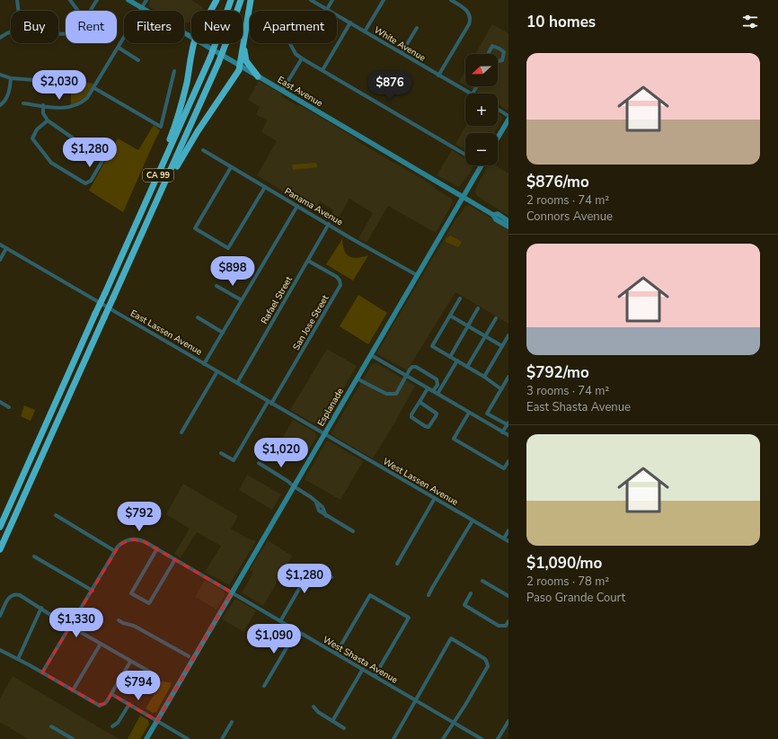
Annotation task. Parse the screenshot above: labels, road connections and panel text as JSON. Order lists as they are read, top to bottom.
{
  "streets": {
    "highway": ["CA 99"],
    "main road": ["East Avenue", "Esplanade"],
    "street": [
      "White Avenue",
      "Panama Avenue",
      "Rafael Street",
      "San Jose Street",
      "East Lassen Avenue",
      "West Lassen Avenue",
      "West Shasta Avenue"
    ]
  },
  "crossings": [
    ["East Avenue", "Esplanade"],
    ["Panama Avenue", "Rafael Street"],
    ["Panama Avenue", "Esplanade"],
    ["Rafael Street", "San Jose Street"],
    ["Rafael Street", "East Lassen Avenue"],
    ["San Jose Street", "East Lassen Avenue"],
    ["East Lassen Avenue", "Esplanade"],
    ["East Lassen Avenue", "West Lassen Avenue"],
    ["Esplanade", "West Lassen Avenue"],
    ["Esplanade", "West Shasta Avenue"]
  ],
  "north": "left",
  "page": {
    "heading": "10 homes",
    "chip": [
      "Buy",
      "Rent",
      "Filters",
      "New",
      "Apartment"
    ],
    "list": [
      {
        "name": "$876/mo",
        "note": "2 rooms · 74 m² · Connors Avenue"
      },
      {
        "name": "$792/mo",
        "note": "3 rooms · 74 m² · East Shasta Avenue"
      },
      {
        "name": "$1,090/mo",
        "note": "2 rooms · 78 m² · Paso Grande Court"
      }
    ],
    "map_buttons": ["+", "−"],
    "price": [
      "$2,030",
      "$876",
      "$1,280",
      "$898",
      "$1,020",
      "$792",
      "$1,280",
      "$1,330",
      "$1,090",
      "$794"
    ]
  }
}
